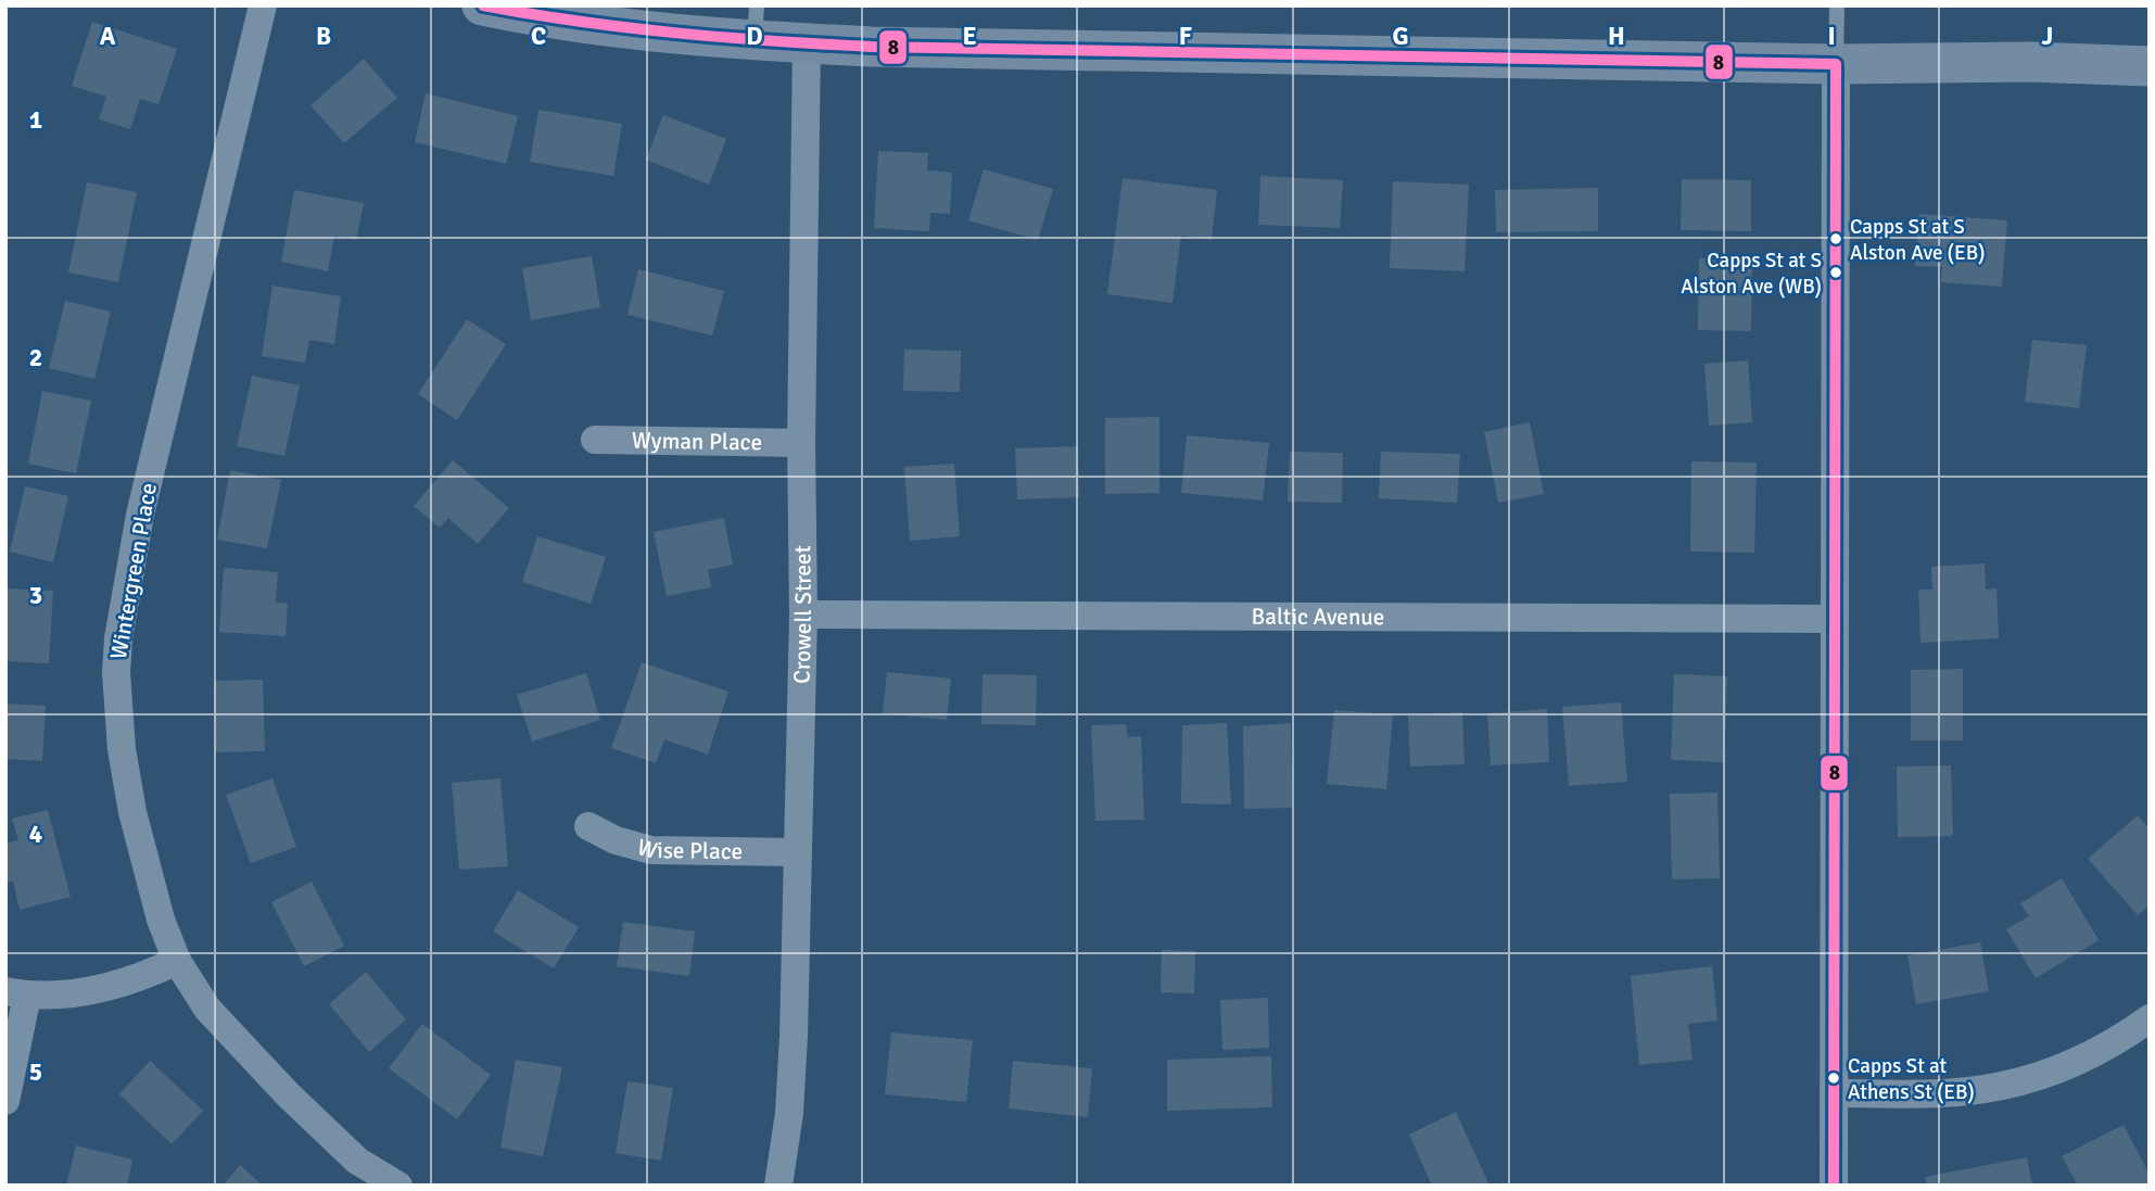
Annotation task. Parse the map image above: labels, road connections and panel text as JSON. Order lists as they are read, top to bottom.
{
  "streets": {
    "street": [
      "Wyman Place",
      "Wintergreen Place",
      "Crowell Street",
      "Baltic Avenue",
      "Wise Place"
    ]
  },
  "crossings": [
    ["Wyman Place", "Crowell Street"],
    ["Crowell Street", "Baltic Avenue"],
    ["Crowell Street", "Wise Place"]
  ],
  "places": ["Capps St at S Alston Ave (EB)", "Capps St at S Alston Ave (WB)", "Capps St at Athens St (EB)"],
  "lines": ["transit line 8"],
  "grid": {
    "columns": [
      "A",
      "B",
      "C",
      "D",
      "E",
      "F",
      "G",
      "H",
      "I",
      "J"
    ],
    "rows": [
      "1",
      "2",
      "3",
      "4",
      "5"
    ]
  }
}
